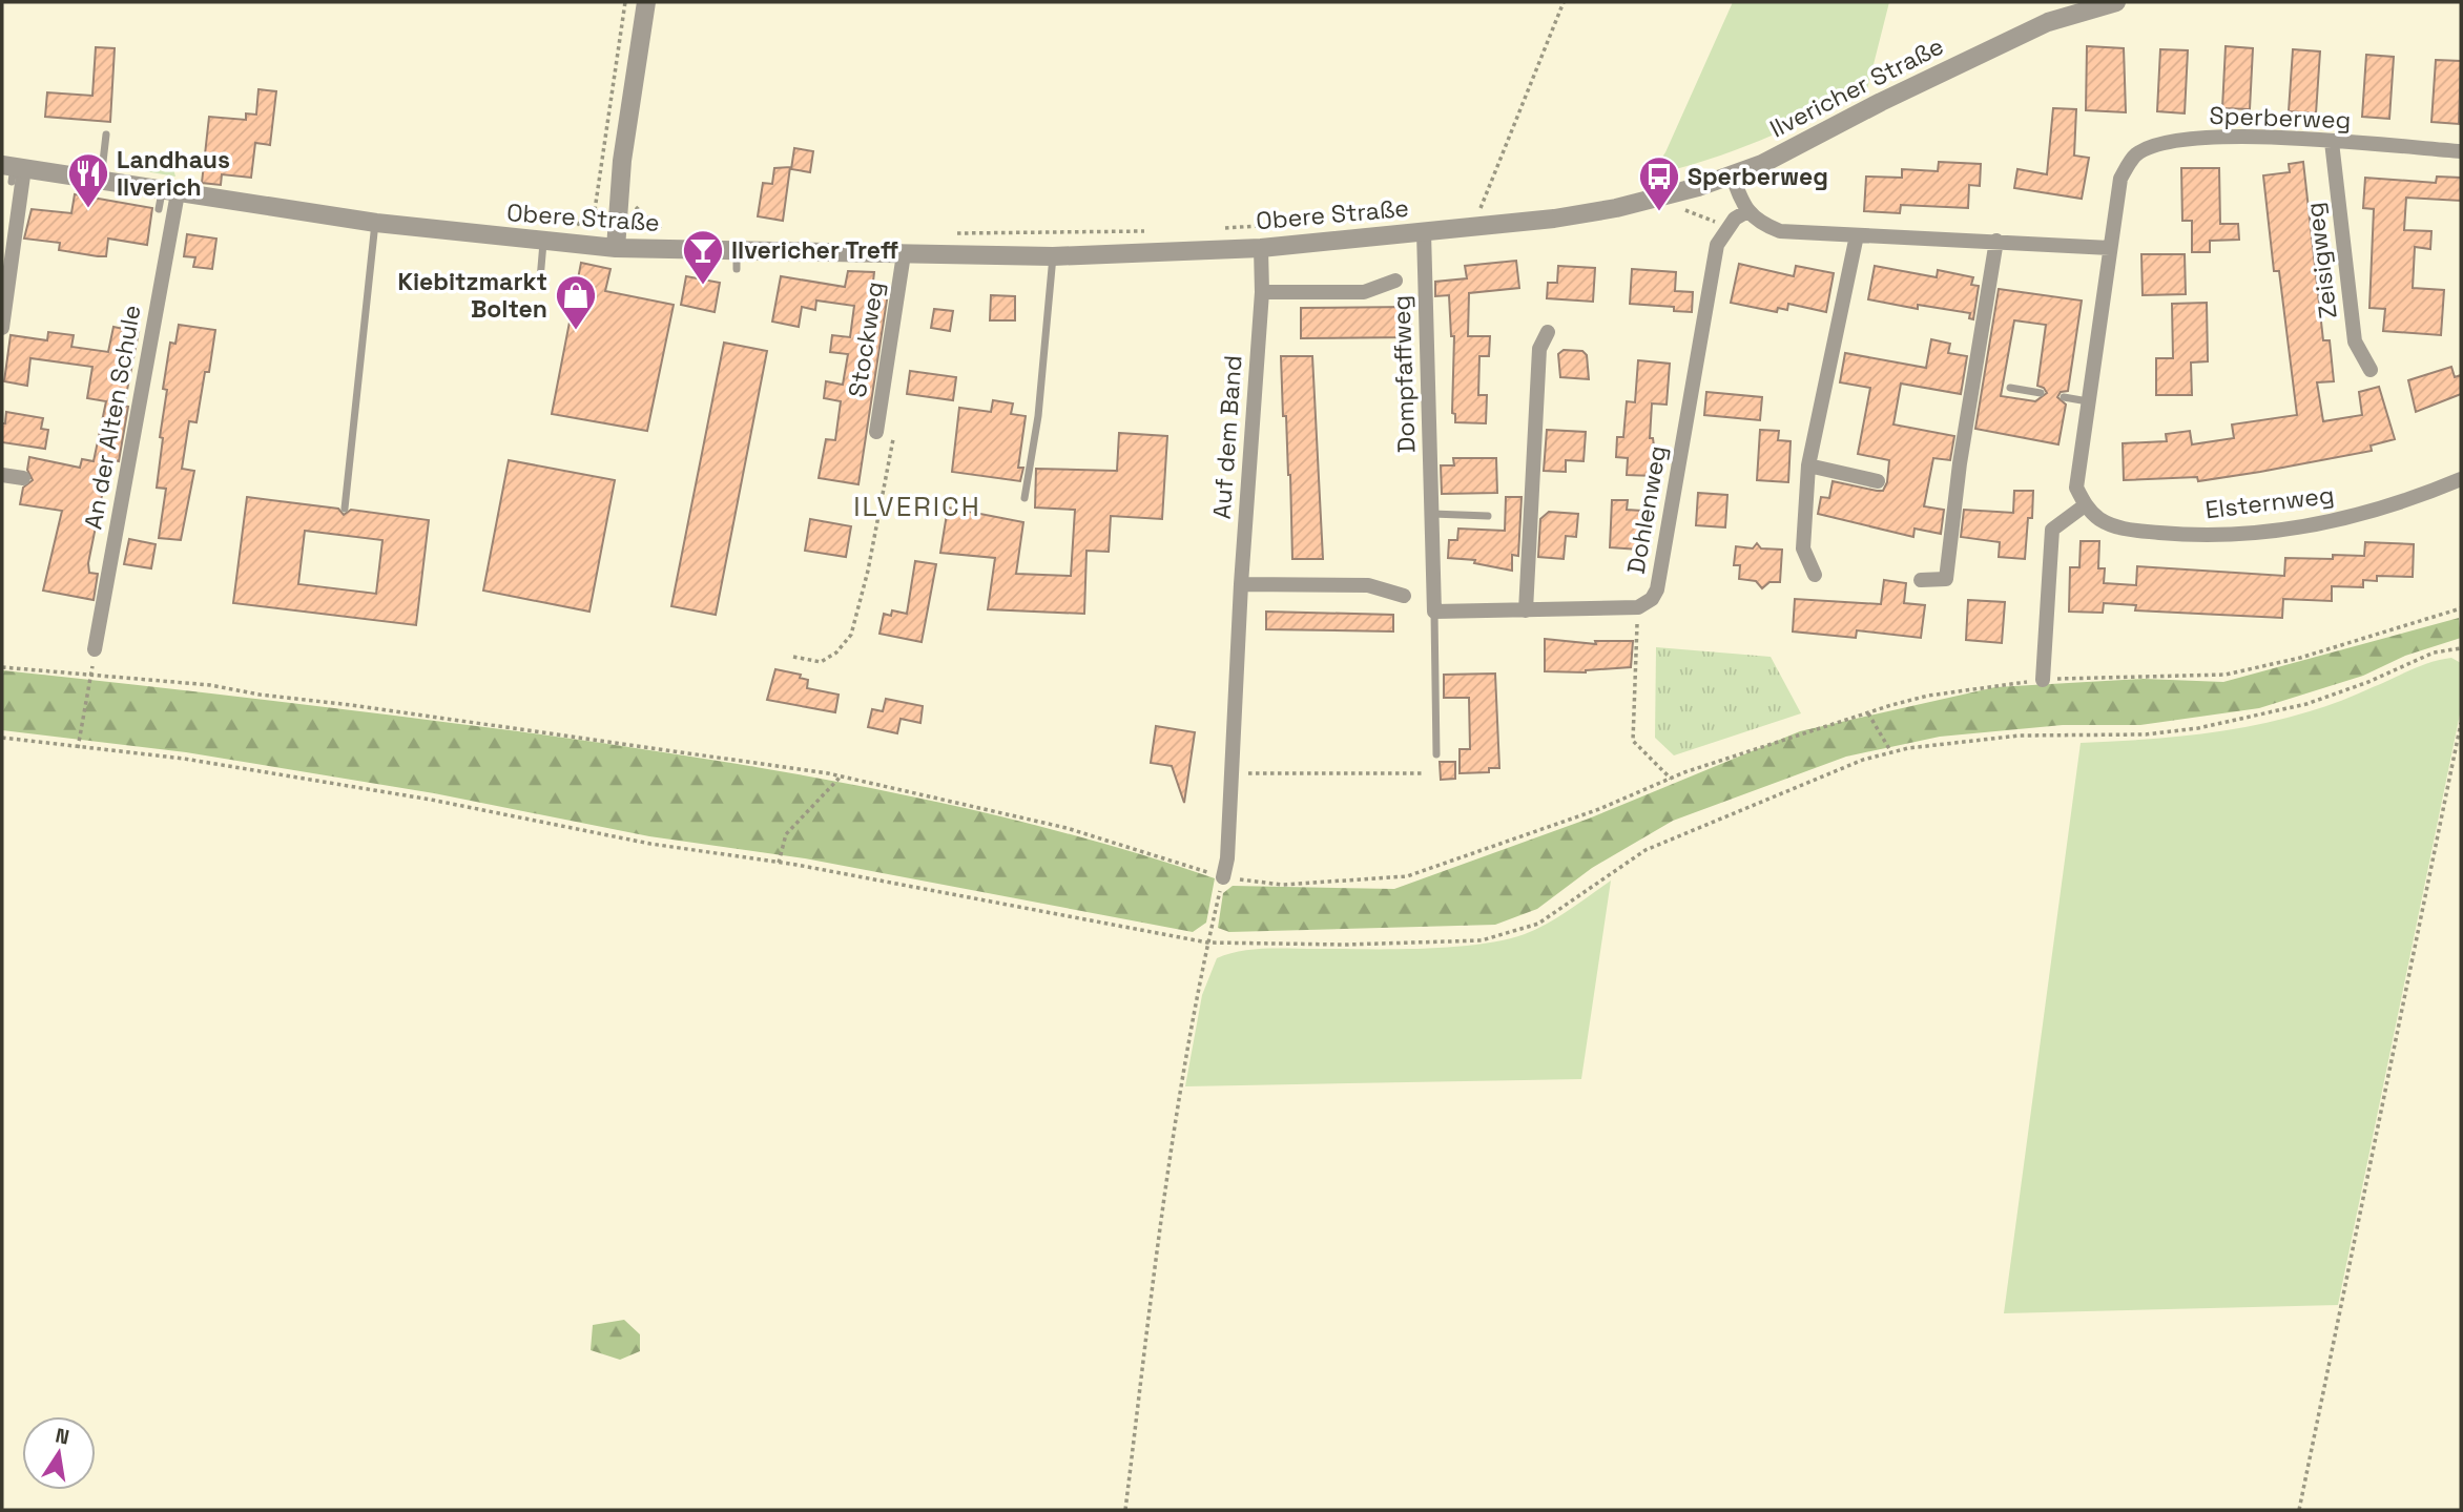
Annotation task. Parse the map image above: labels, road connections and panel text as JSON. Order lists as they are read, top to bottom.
{
  "streets": {
    "street": [
      "Ilvericher Straße",
      "Sperberweg",
      "Obere Straße",
      "Zeisigweg",
      "Stockweg",
      "Dompfaffweg",
      "An der Alten Schule",
      "Auf dem Band",
      "Elsternweg",
      "Dohlenweg"
    ]
  },
  "crossings": [
    ["Ilvericher Straße", "Obere Straße"],
    ["Sperberweg", "Zeisigweg"],
    ["Obere Straße", "Stockweg"],
    ["Obere Straße", "Dompfaffweg"],
    ["Obere Straße", "An der Alten Schule"],
    ["Obere Straße", "Auf dem Band"]
  ],
  "districts": ["ILVERICH"],
  "places": {
    "restaurant": ["Landhaus Ilverich"],
    "bus stop": ["Sperberweg"],
    "bar": ["Ilvericher Treff"],
    "shop": ["Kiebitzmarkt Bolten"]
  },
  "north": "top"
}
